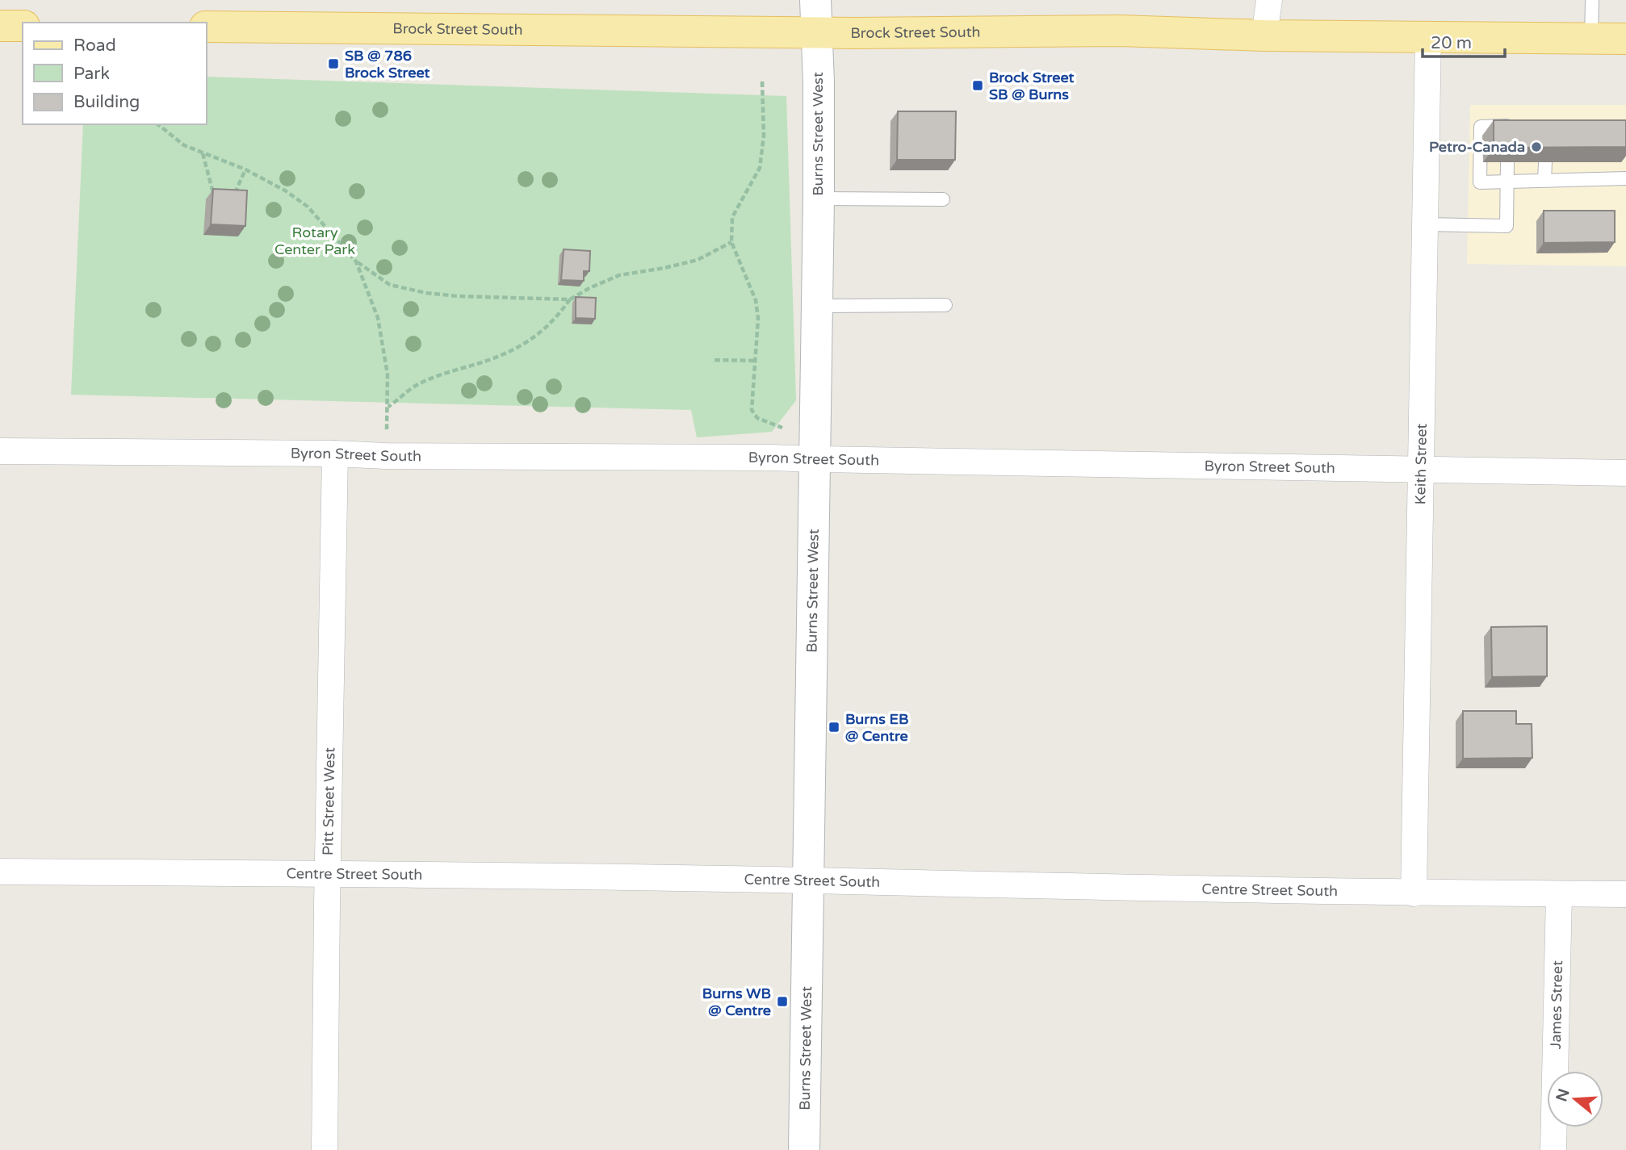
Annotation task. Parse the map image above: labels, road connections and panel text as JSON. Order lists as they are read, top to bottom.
{
  "streets": {
    "main road": ["Brock Street South"],
    "street": [
      "Burns Street West",
      "Byron Street South",
      "Keith Street",
      "Pitt Street West",
      "Centre Street South",
      "James Street"
    ]
  },
  "crossings": [
    ["Brock Street South", "Burns Street West"],
    ["Brock Street South", "Keith Street"],
    ["Burns Street West", "Byron Street South"],
    ["Burns Street West", "Centre Street South"],
    ["Byron Street South", "Keith Street"],
    ["Byron Street South", "Pitt Street West"],
    ["Keith Street", "Centre Street South"],
    ["Pitt Street West", "Centre Street South"],
    ["Centre Street South", "James Street"]
  ],
  "parks": ["Rotary Center Park"],
  "places": {
    "transit": [
      "SB @ 786 Brock Street",
      "Brock Street SB @ Burns",
      "Burns EB @ Centre",
      "Burns WB @ Centre"
    ],
    "other": ["Petro-Canada"]
  },
  "legend": ["Road", "Park", "Building"],
  "scale_bar": "20 m",
  "north": "left"
}
